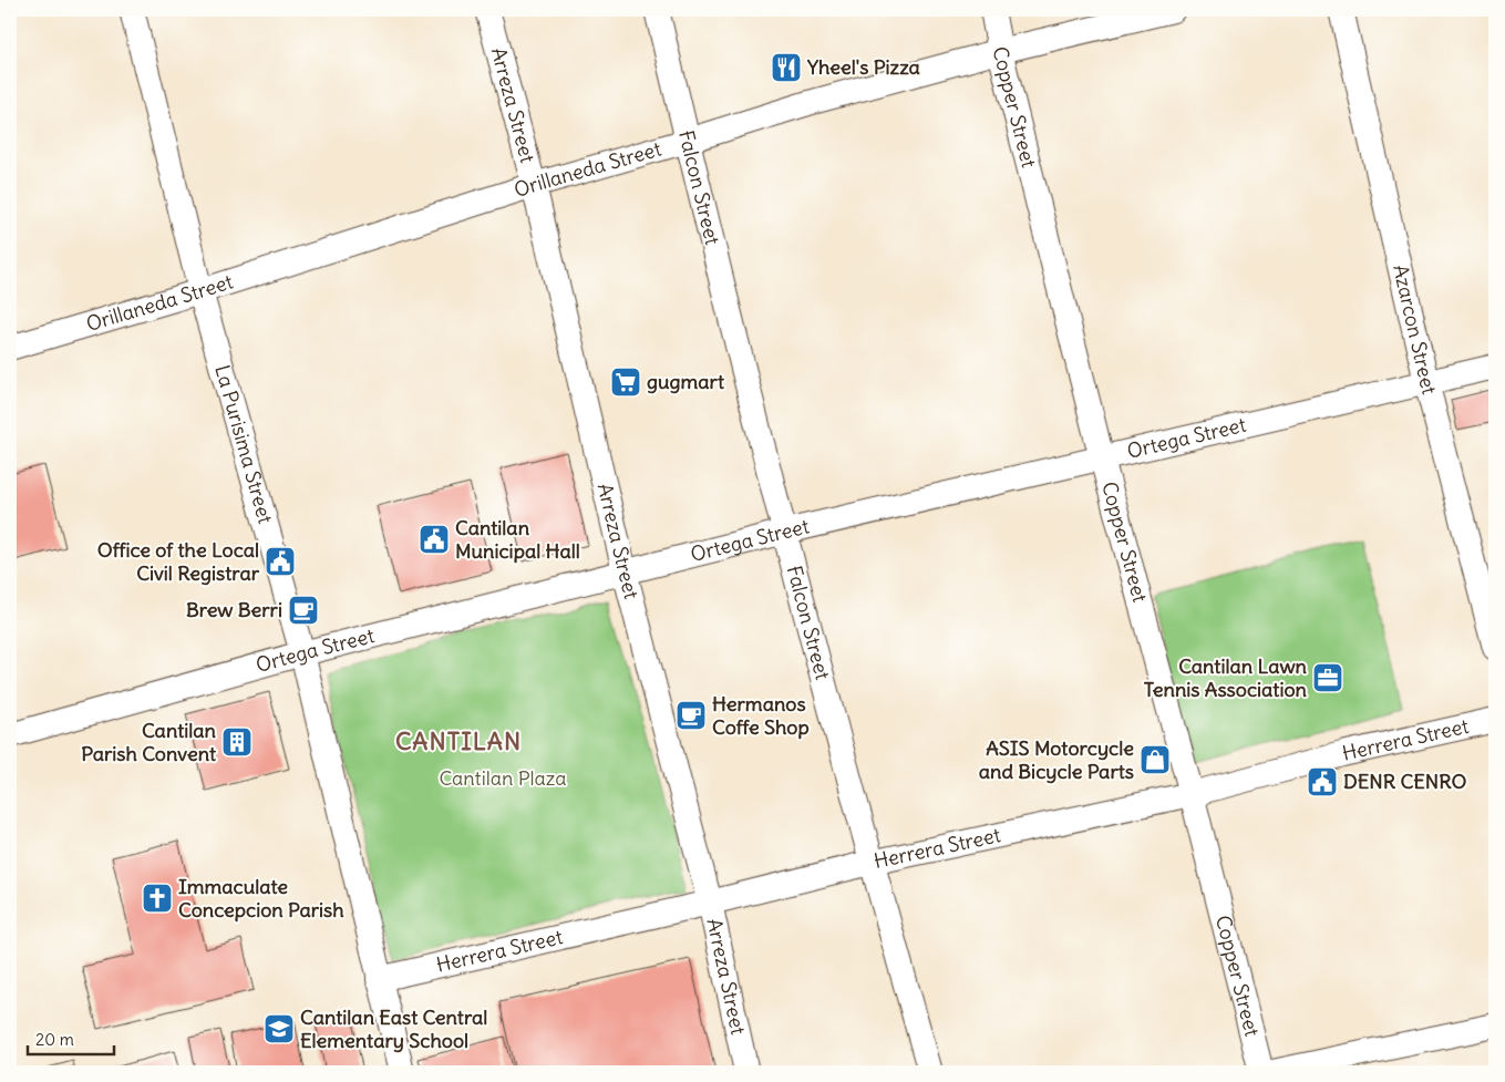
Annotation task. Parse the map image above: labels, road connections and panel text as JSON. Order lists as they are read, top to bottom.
{
  "streets": {
    "street": [
      "Arreza Street",
      "Copper Street",
      "Orillaneda Street",
      "Falcon Street",
      "Azarcon Street",
      "Ortega Street",
      "La Purisima Street",
      "Herrera Street"
    ]
  },
  "crossings": [
    ["Arreza Street", "Orillaneda Street"],
    ["Arreza Street", "Ortega Street"],
    ["Arreza Street", "Herrera Street"],
    ["Copper Street", "Orillaneda Street"],
    ["Copper Street", "Ortega Street"],
    ["Copper Street", "Herrera Street"],
    ["Orillaneda Street", "Falcon Street"],
    ["Orillaneda Street", "La Purisima Street"],
    ["Falcon Street", "Ortega Street"],
    ["Falcon Street", "Herrera Street"],
    ["Azarcon Street", "Ortega Street"],
    ["Ortega Street", "La Purisima Street"],
    ["La Purisima Street", "Herrera Street"]
  ],
  "districts": ["CANTILAN"],
  "parks": ["Cantilan Plaza"],
  "places": {
    "restaurant": ["Yheel's Pizza"],
    "supermarket": ["gugmart"],
    "public building": ["Cantilan Municipal Hall", "Office of the Local Civil Registrar", "DENR CENRO"],
    "cafe": ["Brew Berri", "Hermanos Coffe Shop"],
    "office": ["Cantilan Lawn Tennis Association"],
    "building": ["Cantilan Parish Convent"],
    "shop": ["ASIS Motorcycle and Bicycle Parts"],
    "church": ["Immaculate Concepcion Parish"],
    "school or university": ["Cantilan East Central Elementary School"]
  },
  "scale_bar": "20 m"
}
